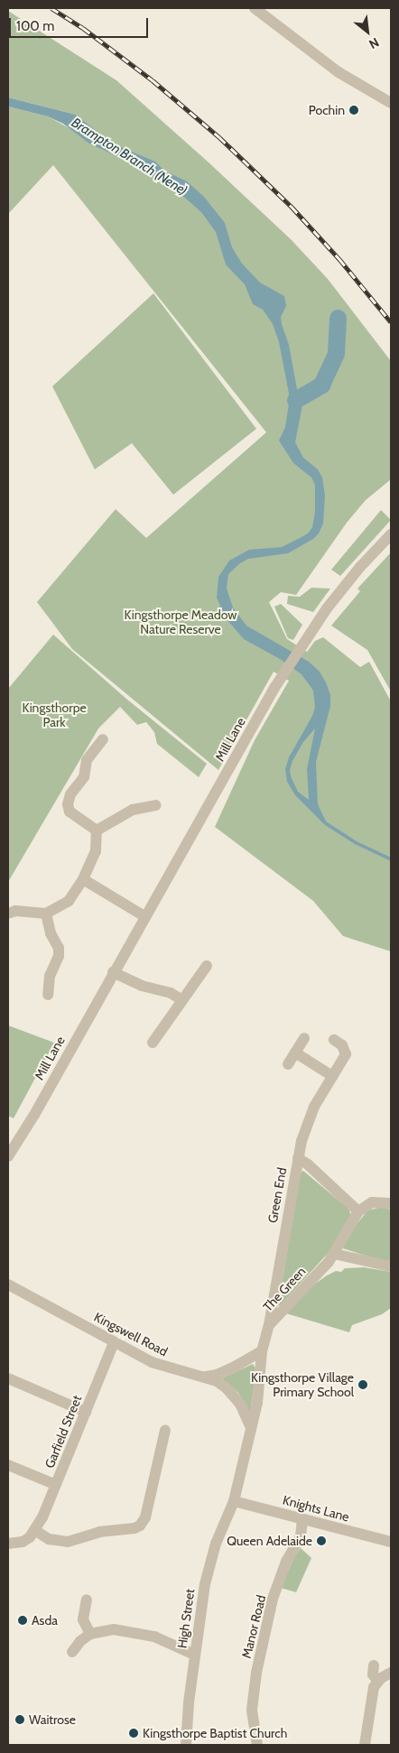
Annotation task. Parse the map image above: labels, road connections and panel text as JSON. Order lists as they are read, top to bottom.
{
  "streets": {
    "street": [
      "Mill Lane",
      "Green End",
      "The Green",
      "Kingswell Road",
      "Garfield Street",
      "Knights Lane",
      "High Street",
      "Manor Road"
    ]
  },
  "crossings": [
    ["Green End", "The Green"],
    ["The Green", "Kingswell Road"],
    ["The Green", "Knights Lane"],
    ["The Green", "High Street"],
    ["Kingswell Road", "Garfield Street"],
    ["Knights Lane", "High Street"],
    ["Knights Lane", "Manor Road"]
  ],
  "water": ["Brampton Branch (Nene)"],
  "parks": ["Kingsthorpe Meadow Nature Reserve", "Kingsthorpe Park"],
  "places": [
    "Pochin",
    "Kingsthorpe Village Primary School",
    "Queen Adelaide",
    "Asda",
    "Waitrose",
    "Kingsthorpe Baptist Church"
  ],
  "scale_bar": "100 m",
  "north": "bottom right"
}
